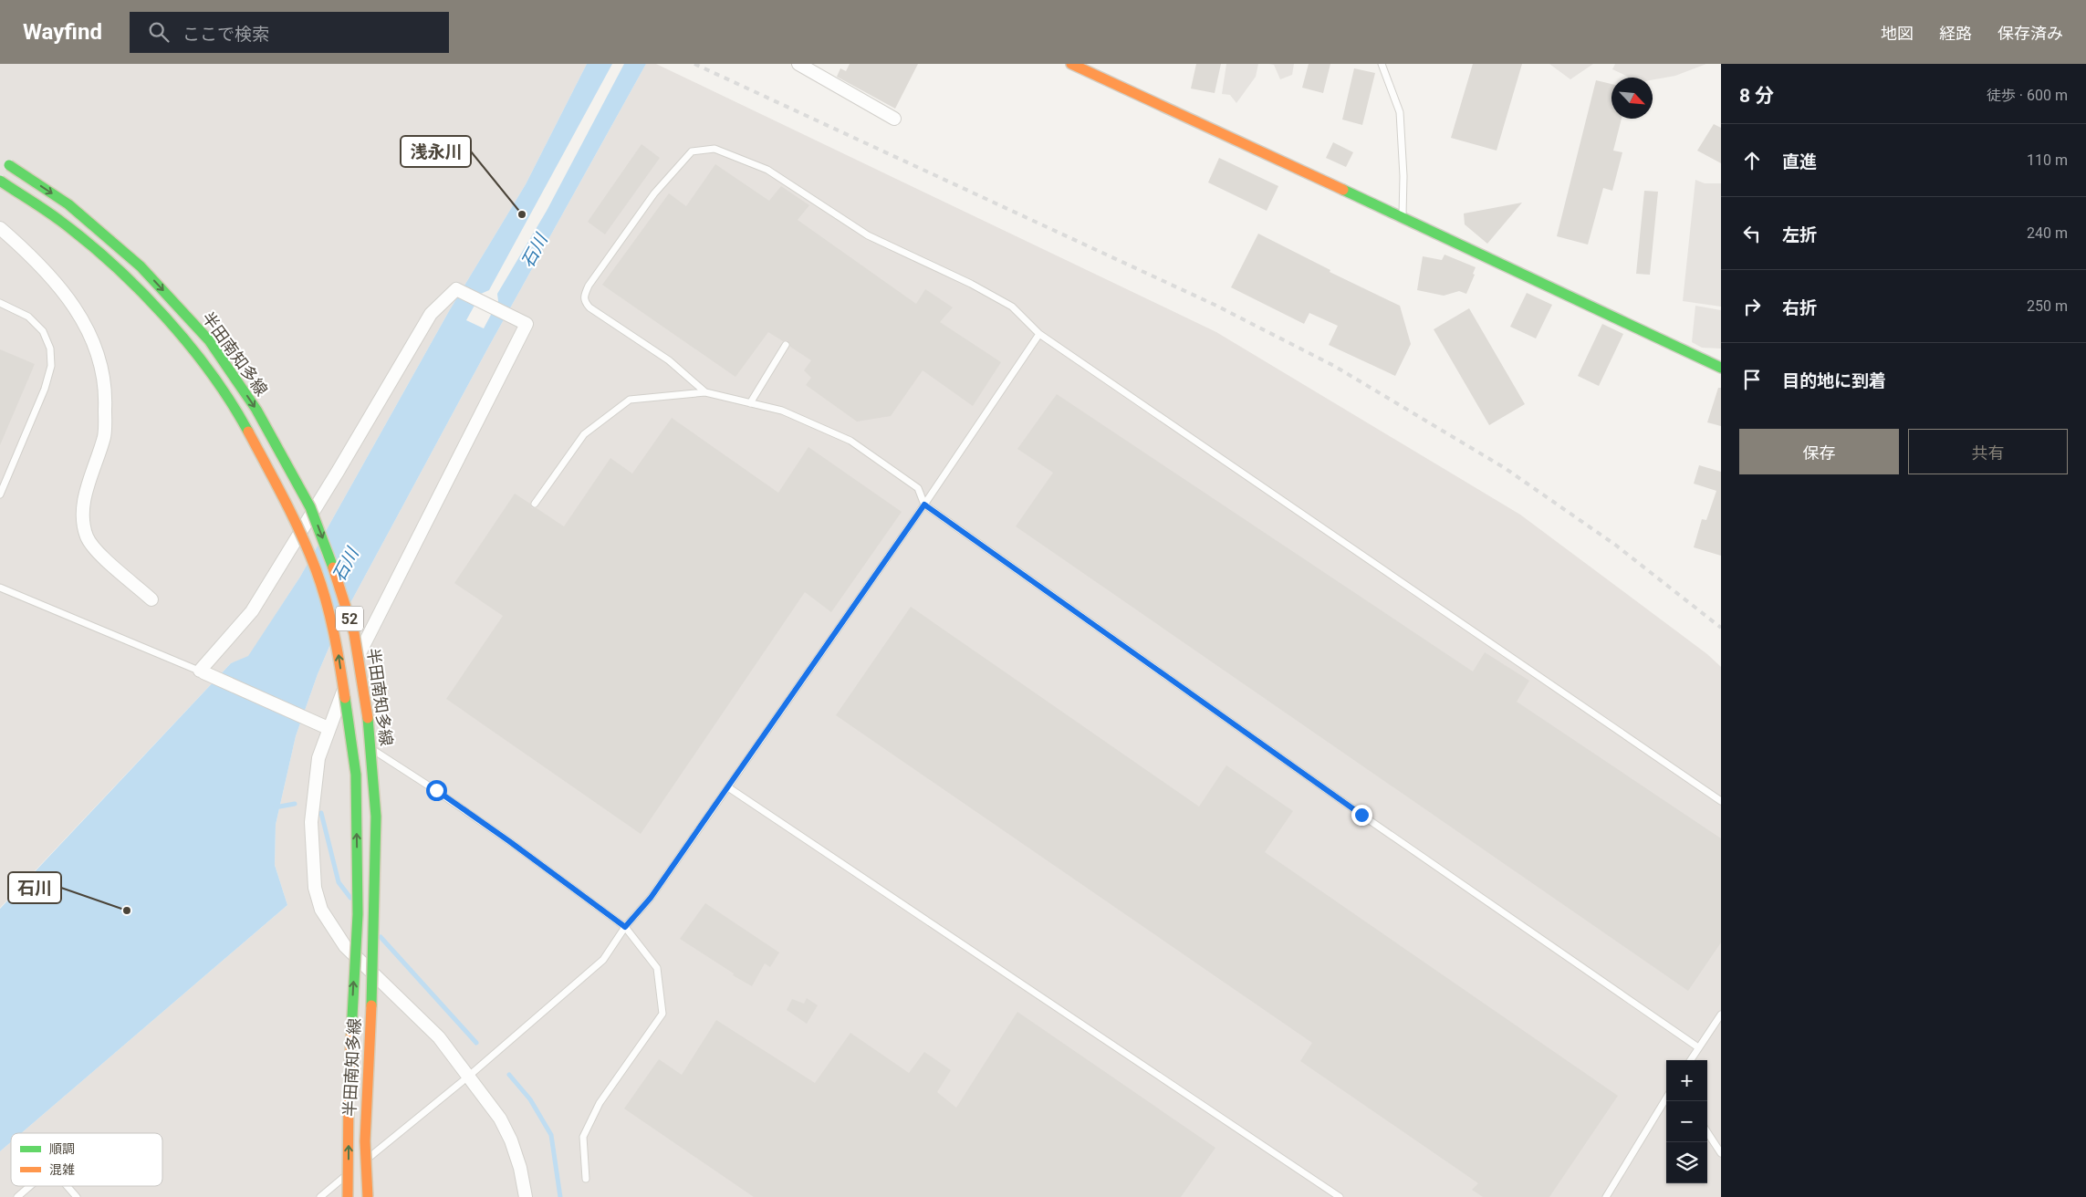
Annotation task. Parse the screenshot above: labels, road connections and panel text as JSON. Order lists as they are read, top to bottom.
{
  "streets": {
    "main road": ["半田南知多線", "52"]
  },
  "water": ["石川"],
  "places": ["浅永川", "石川"],
  "legend": ["順調", "混雑"],
  "north": "bottom right",
  "page": {
    "header": "Wayfind",
    "search": "ここで検索",
    "nav": ["地図", "経路", "保存済み"],
    "heading": ["8 分", "徒歩 · 600 m"],
    "list": [
      ["直進", "110 m"],
      ["左折", "240 m"],
      ["右折", "250 m"],
      "目的地に到着"
    ],
    "buttons": ["保存", "共有"],
    "map_buttons": ["+", "−"]
  }
}
